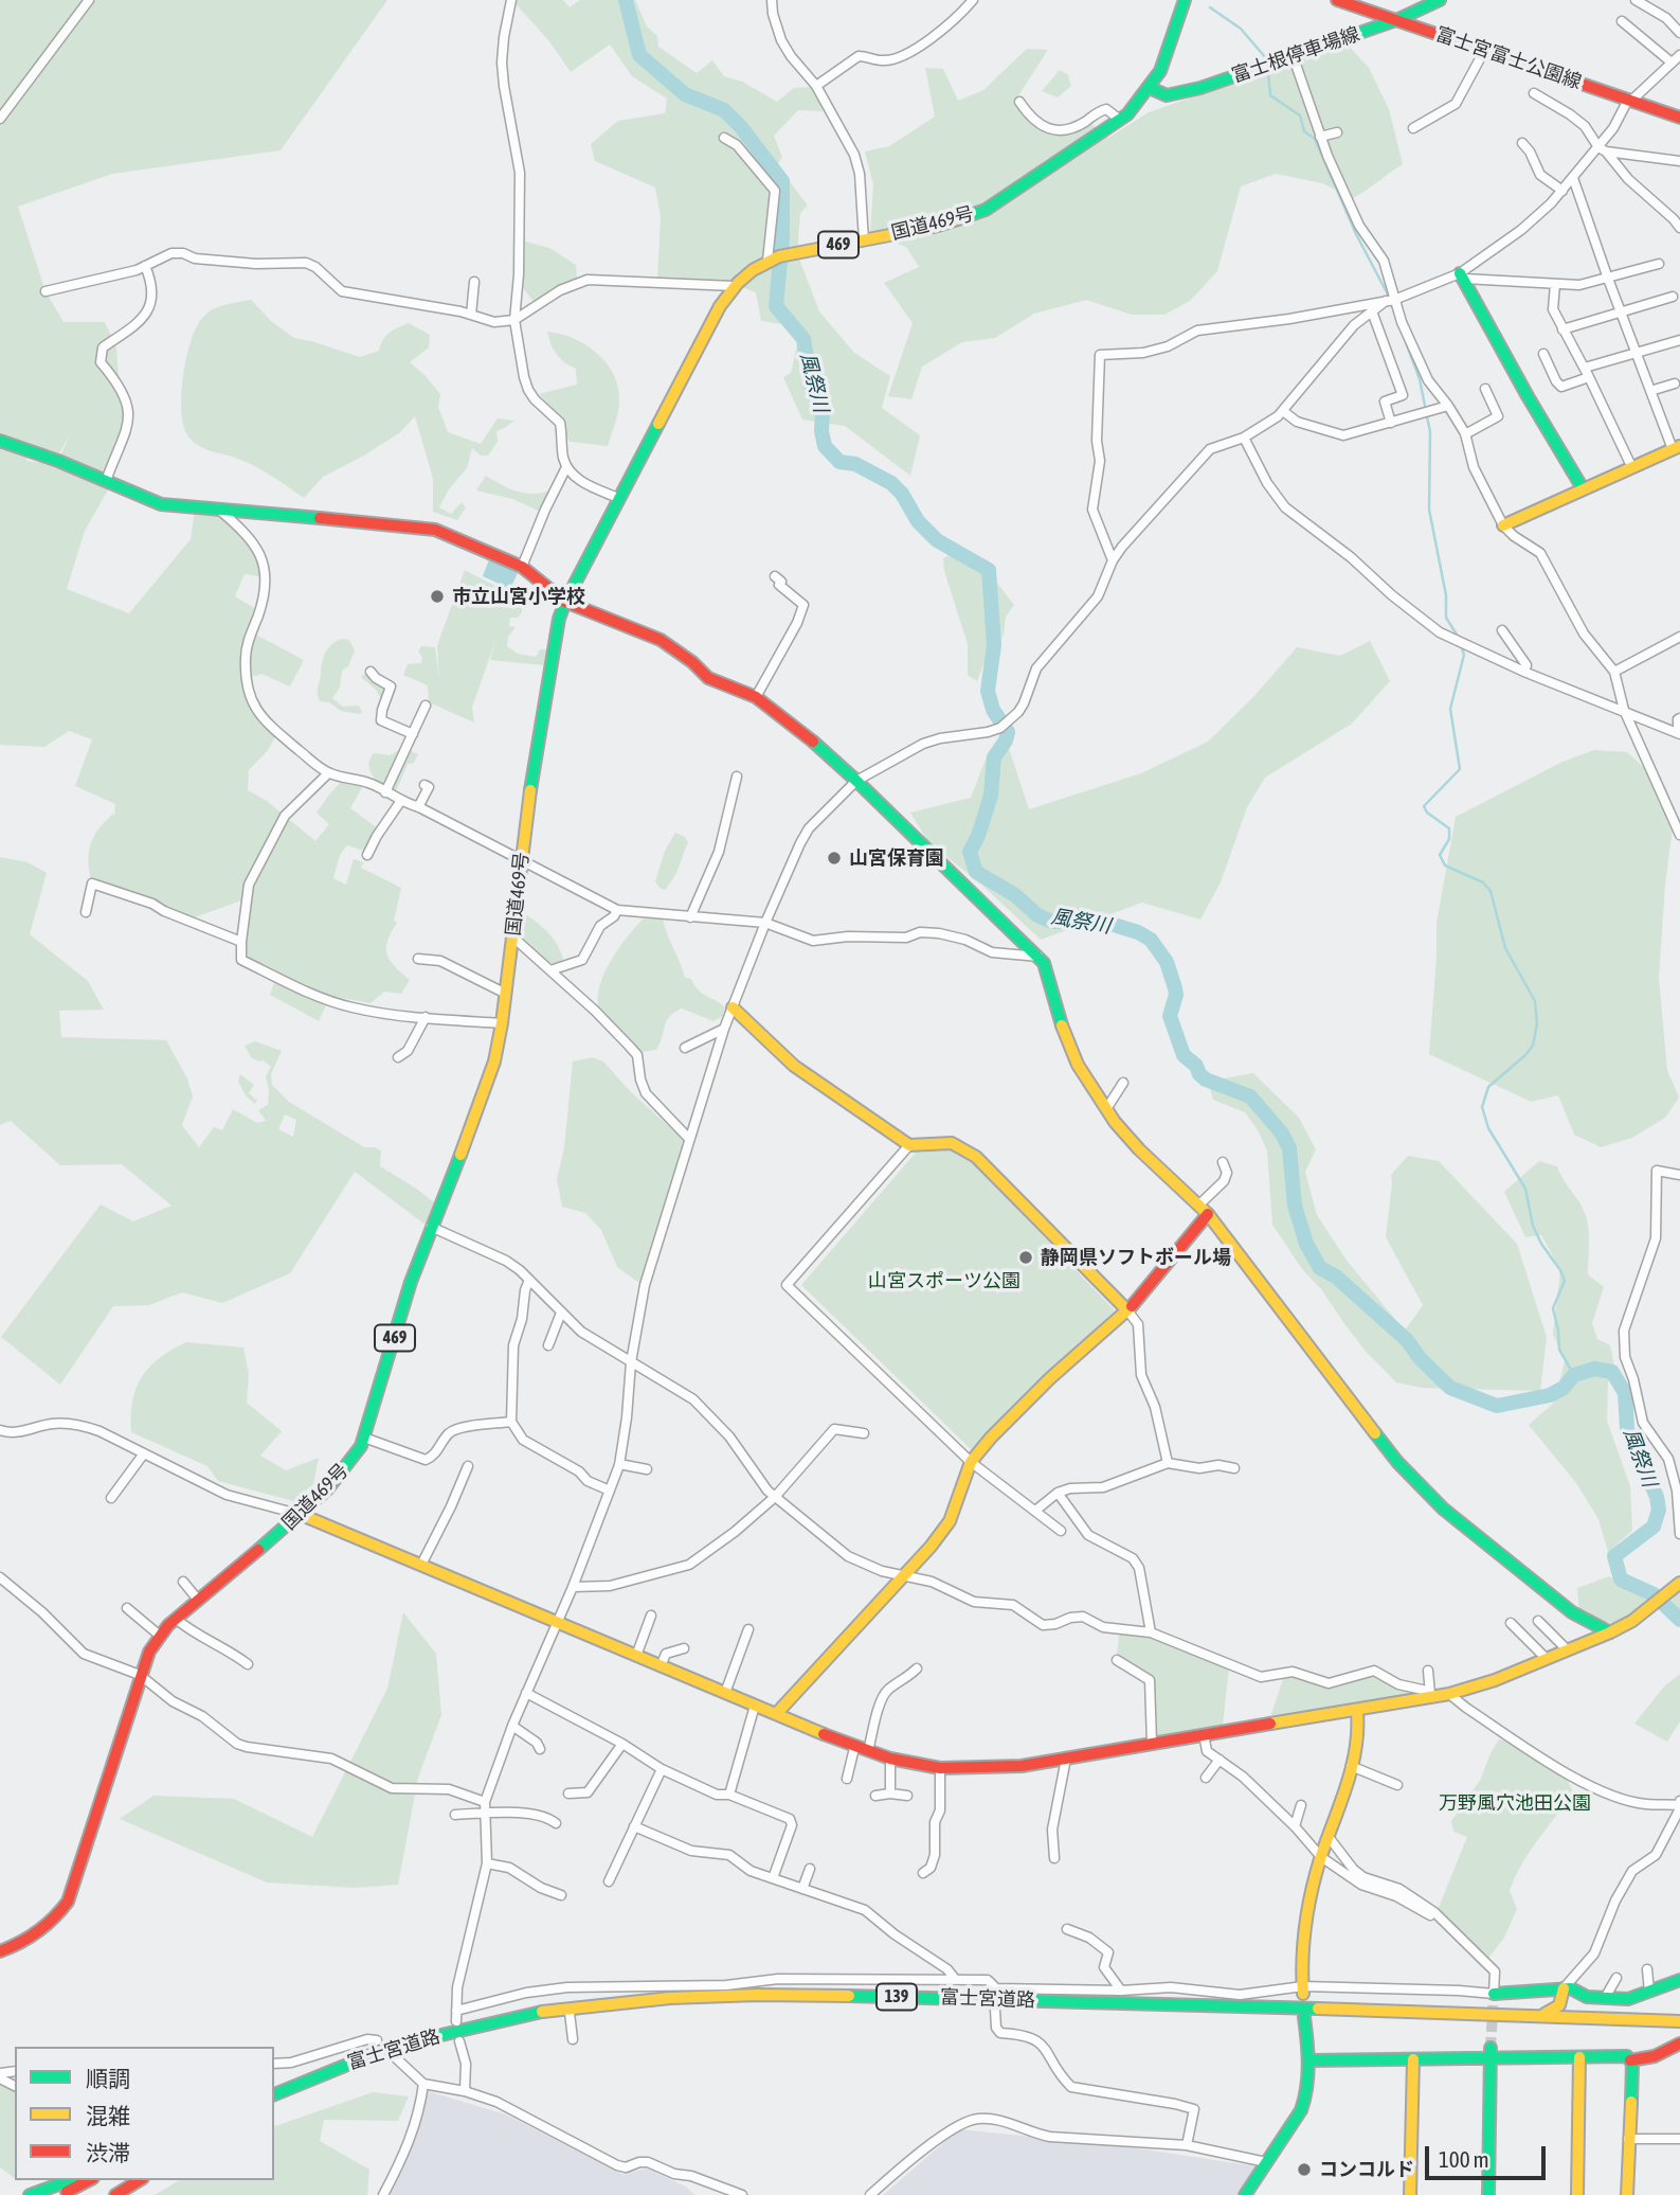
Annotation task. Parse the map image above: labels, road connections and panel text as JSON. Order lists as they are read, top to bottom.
{
  "streets": {
    "main road": [
      "富士根停車場線",
      "富士宮富士公園線",
      "国道469号",
      "469",
      "139",
      "富士宮道路"
    ]
  },
  "crossings": [
    ["富士根停車場線", "富士宮富士公園線"],
    ["富士根停車場線", "国道469号"],
    ["139", "富士宮道路"]
  ],
  "water": ["風祭川"],
  "parks": ["山宮スポーツ公園", "万野風穴池田公園"],
  "places": [
    "市立山宮小学校",
    "山宮保育園",
    "静岡県ソフトボール場",
    "コンコルド"
  ],
  "legend": ["順調", "混雑", "渋滞"],
  "scale_bar": "100 m"
}
